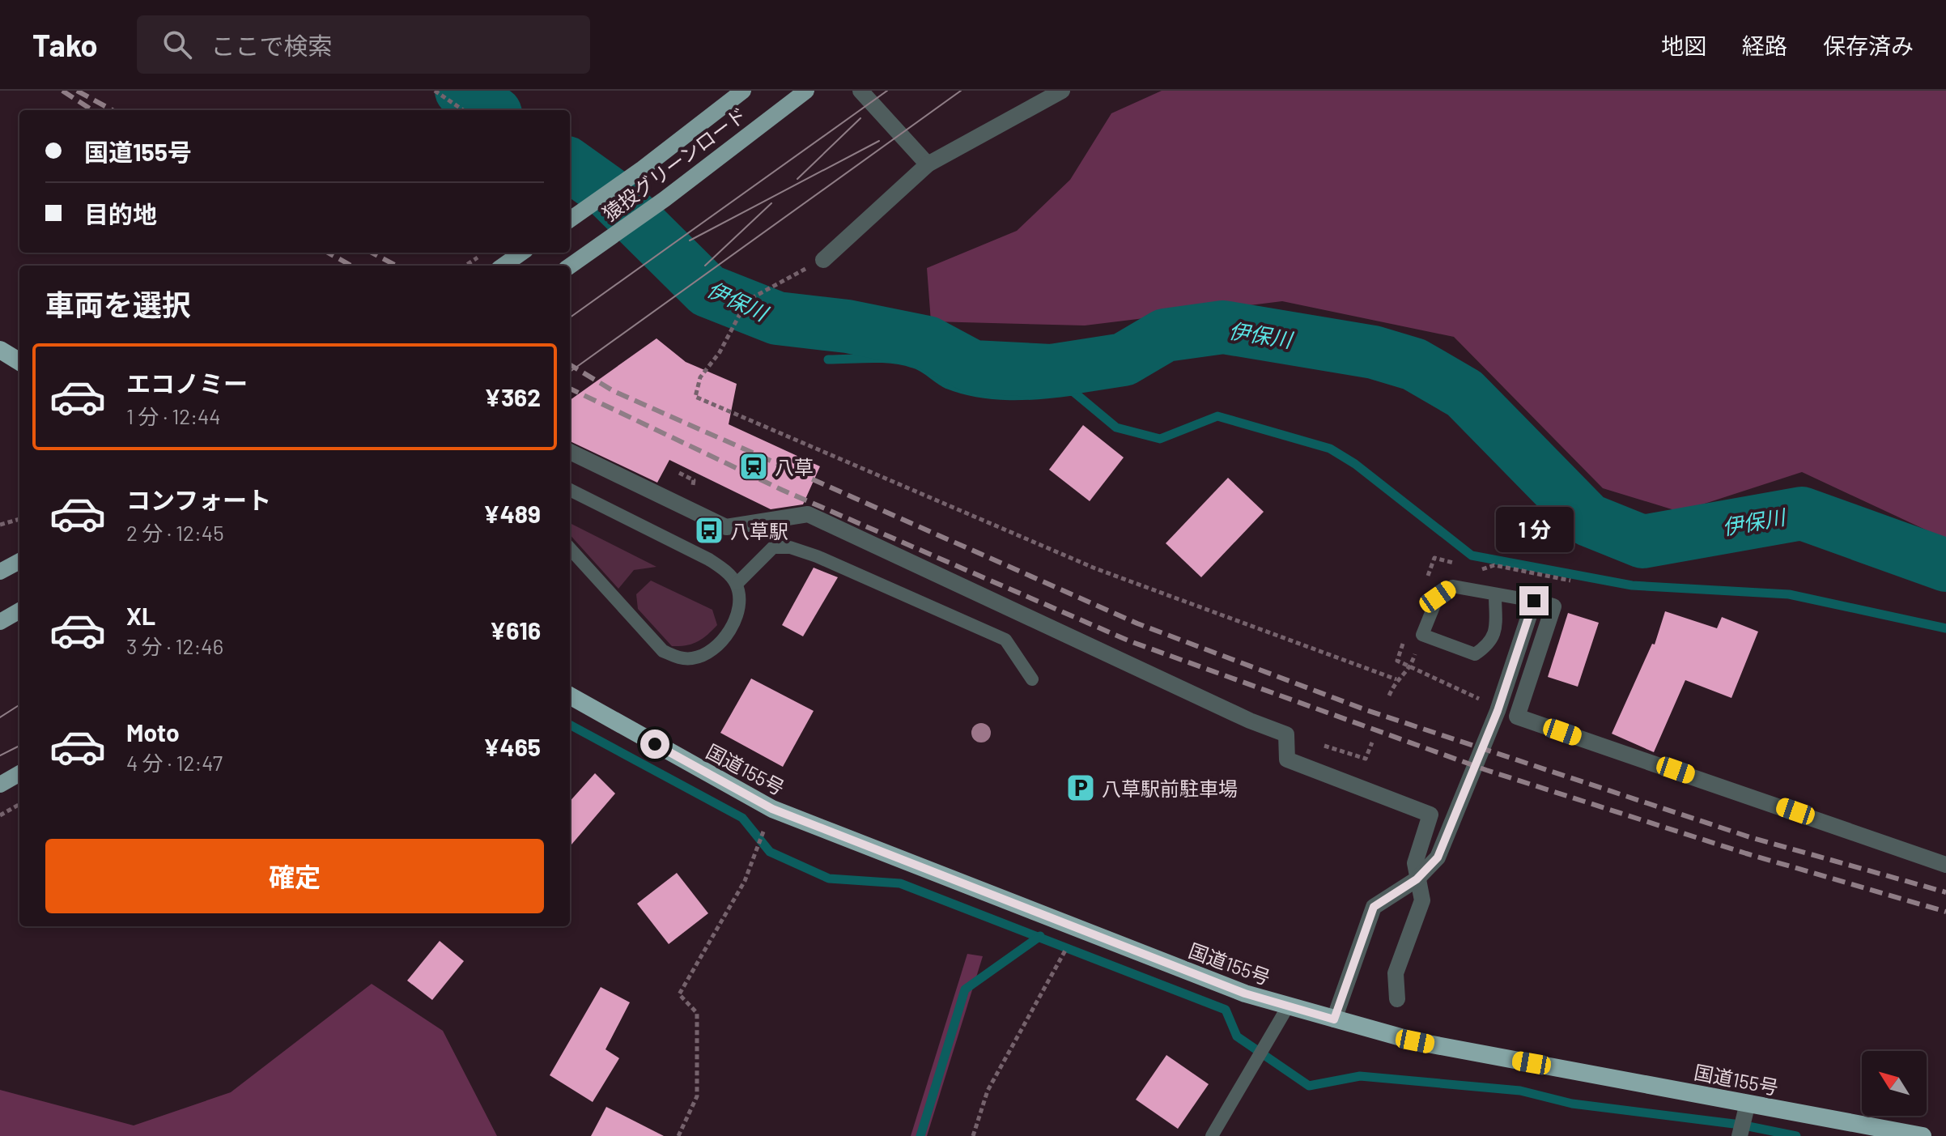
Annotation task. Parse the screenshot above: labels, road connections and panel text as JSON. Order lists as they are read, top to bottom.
{
  "streets": {
    "highway": ["国道155号"],
    "main road": ["猿投グリーンロード"]
  },
  "water": ["伊保川"],
  "places": {
    "station": ["八草"],
    "bus stop": ["八草駅"],
    "parking": ["八草駅前駐車場"]
  },
  "north": "top left",
  "page": {
    "header": "Tako",
    "search": "ここで検索",
    "nav": ["地図", "経路", "保存済み"],
    "banner": ["国道155号", "目的地"],
    "heading": "車両を選択",
    "list": [
      {
        "name": "エコノミー",
        "note": "1 分 · 12:44",
        "value": "¥362"
      },
      {
        "name": "コンフォート",
        "note": "2 分 · 12:45",
        "value": "¥489"
      },
      {
        "name": "XL",
        "note": "3 分 · 12:46",
        "value": "¥616"
      },
      {
        "name": "Moto",
        "note": "4 分 · 12:47",
        "value": "¥465"
      }
    ],
    "bubble": "1 分",
    "buttons": "確定"
  }
}
